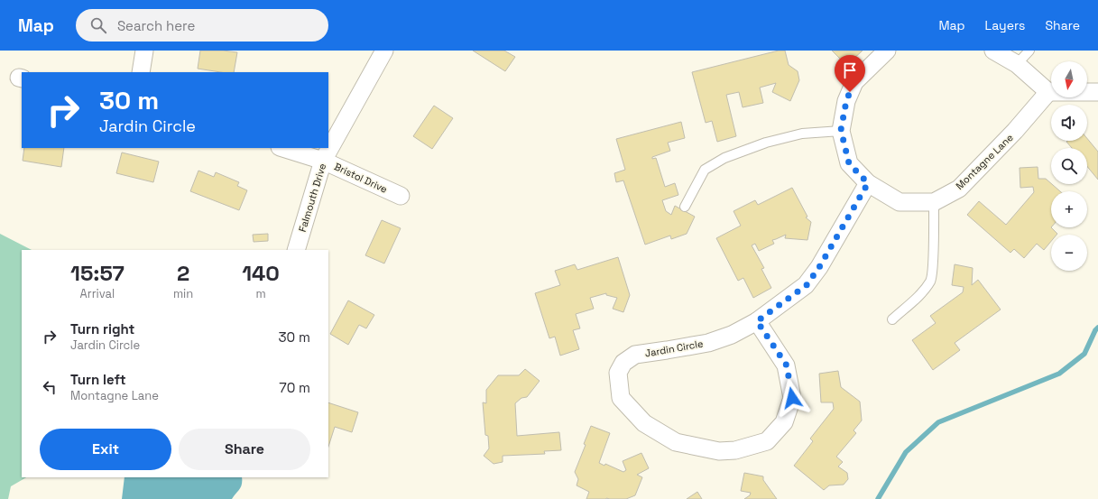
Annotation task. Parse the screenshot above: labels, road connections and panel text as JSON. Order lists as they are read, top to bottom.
{
  "streets": {
    "street": [
      "Montagne Lane",
      "Bristol Drive",
      "Falmouth Drive",
      "Jardin Circle"
    ]
  },
  "crossings": [
    ["Montagne Lane", "Jardin Circle"],
    ["Bristol Drive", "Falmouth Drive"]
  ],
  "north": "bottom",
  "page": {
    "header": "Map",
    "search": "Search here",
    "nav": ["Map", "Layers", "Share"],
    "map_buttons": ["+", "−"],
    "turn": ["30 m", "Jardin Circle"],
    "eta": [
      "15:57",
      "Arrival",
      "2",
      "min",
      "140",
      "m"
    ],
    "list": [
      {
        "name": "Turn right",
        "note": "Jardin Circle",
        "value": "30 m"
      },
      {
        "name": "Turn left",
        "note": "Montagne Lane",
        "value": "70 m"
      }
    ],
    "buttons": ["Exit", "Share"]
  }
}
